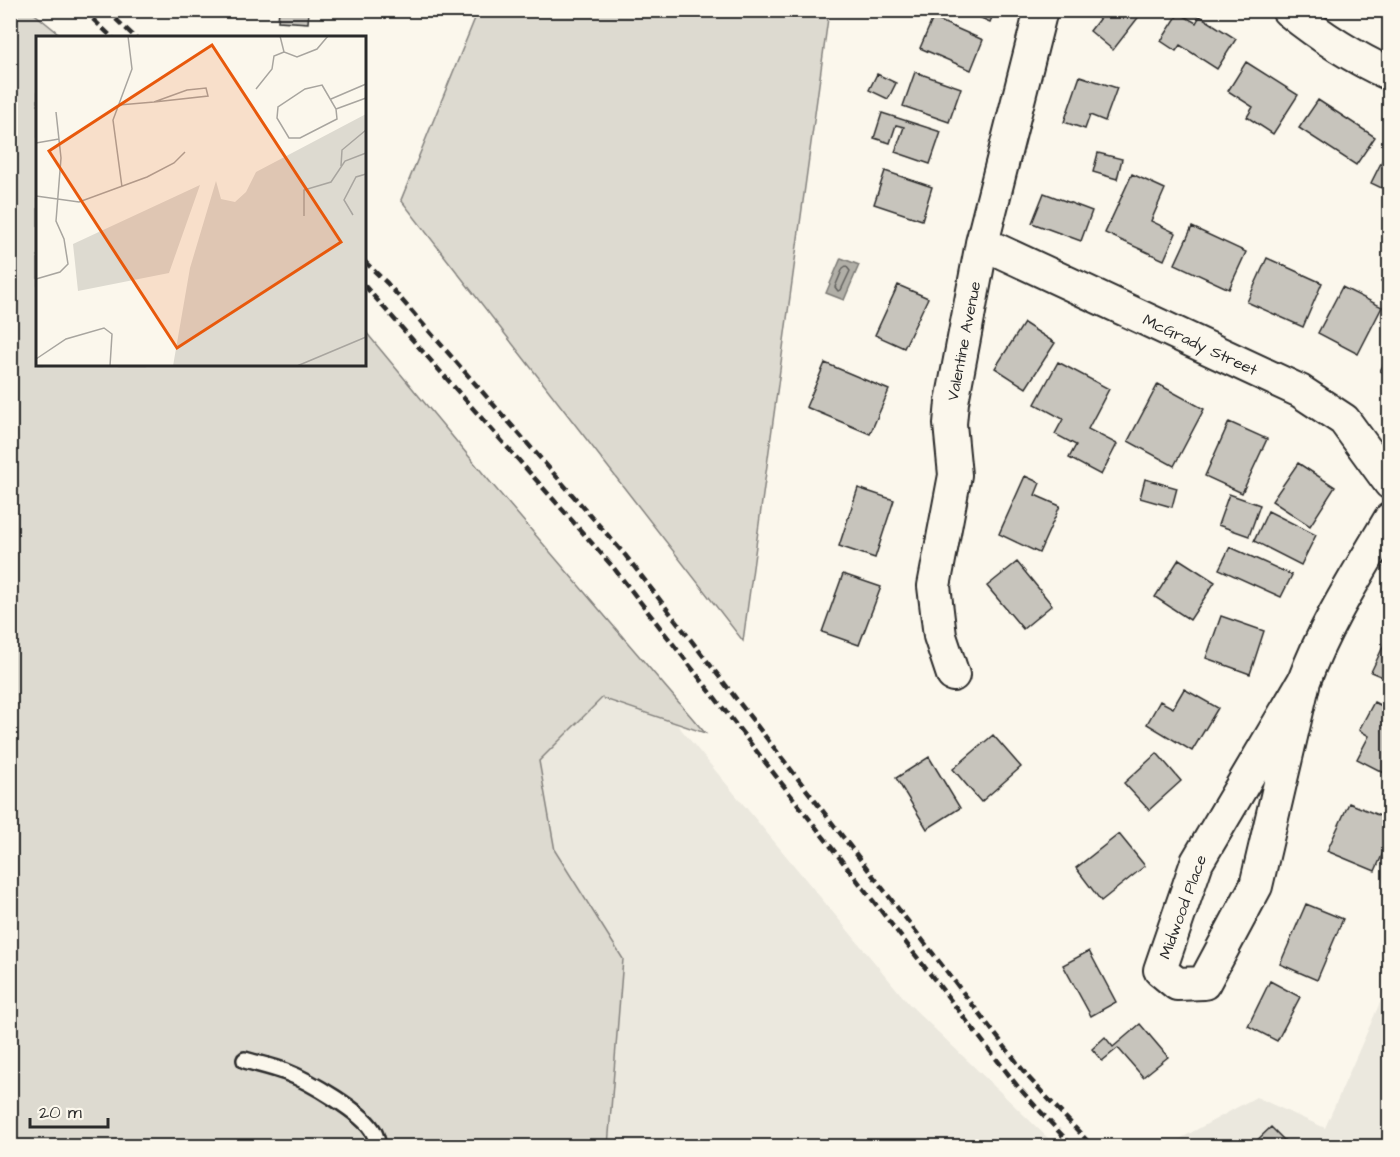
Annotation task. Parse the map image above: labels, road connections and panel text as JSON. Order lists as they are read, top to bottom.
{
  "streets": {
    "street": ["Valentine Avenue", "McGrady Street", "Midwood Place"]
  },
  "crossings": [
    ["Valentine Avenue", "McGrady Street"]
  ],
  "scale_bar": "20 m"
}
